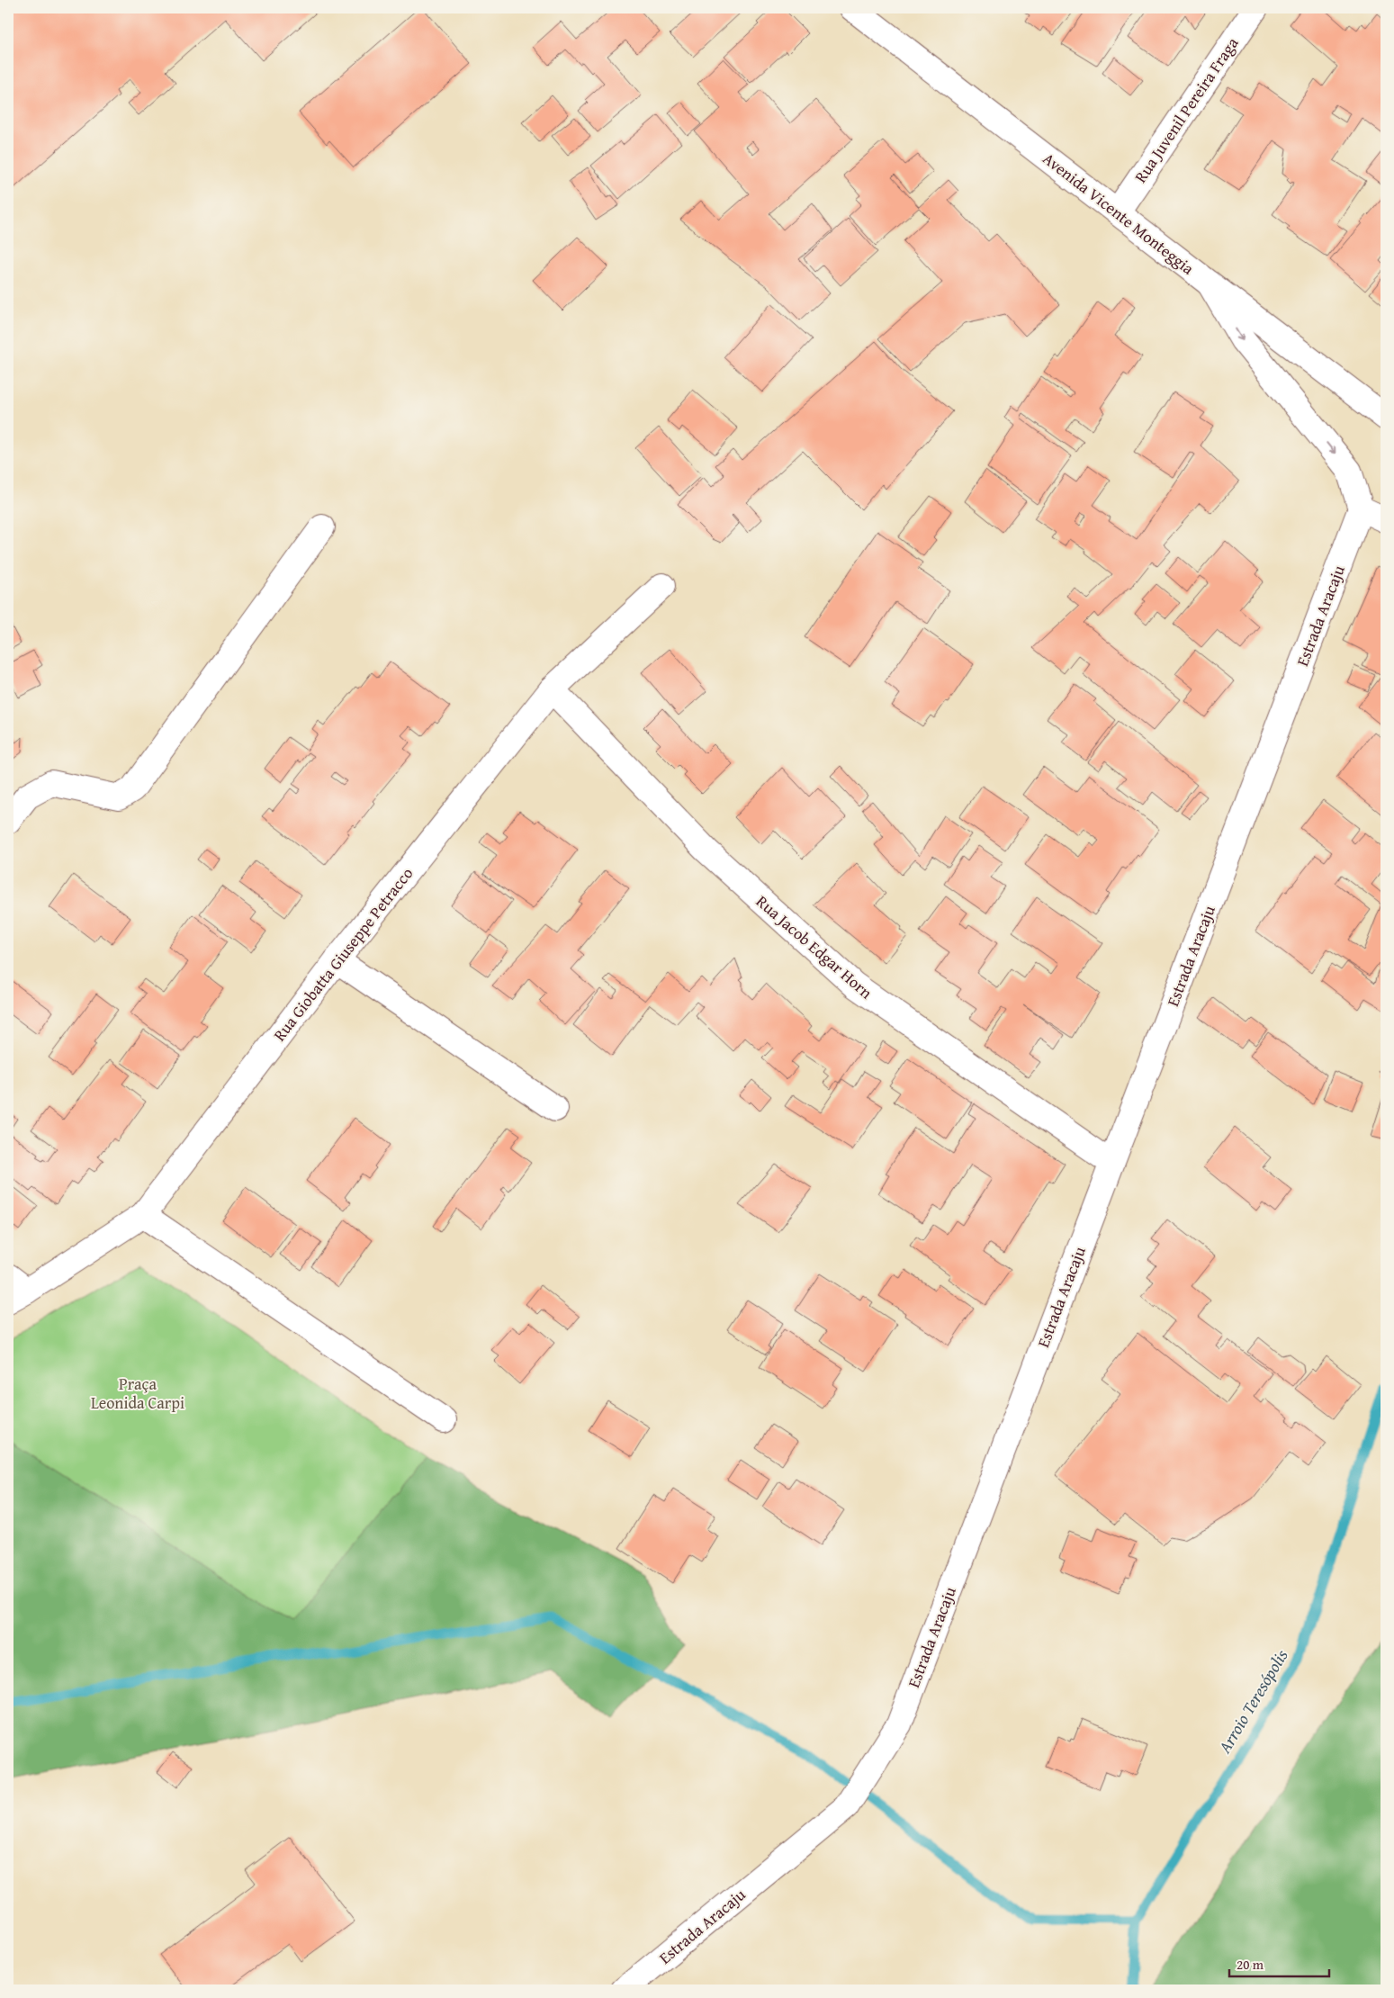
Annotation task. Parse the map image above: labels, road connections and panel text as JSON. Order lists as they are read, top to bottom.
{
  "streets": {
    "street": [
      "Rua Juvenil Pereira Fraga",
      "Avenida Vicente Monteggia",
      "Estrada Aracaju",
      "Rua Jacob Edgar Horn",
      "Rua Giobatta Giuseppe Petracco"
    ]
  },
  "crossings": [
    ["Rua Juvenil Pereira Fraga", "Avenida Vicente Monteggia"],
    ["Estrada Aracaju", "Rua Jacob Edgar Horn"],
    ["Rua Jacob Edgar Horn", "Rua Giobatta Giuseppe Petracco"]
  ],
  "water": ["Arroio Teresópolis"],
  "parks": ["Praça Leonida Carpi"],
  "scale_bar": "20 m"
}
